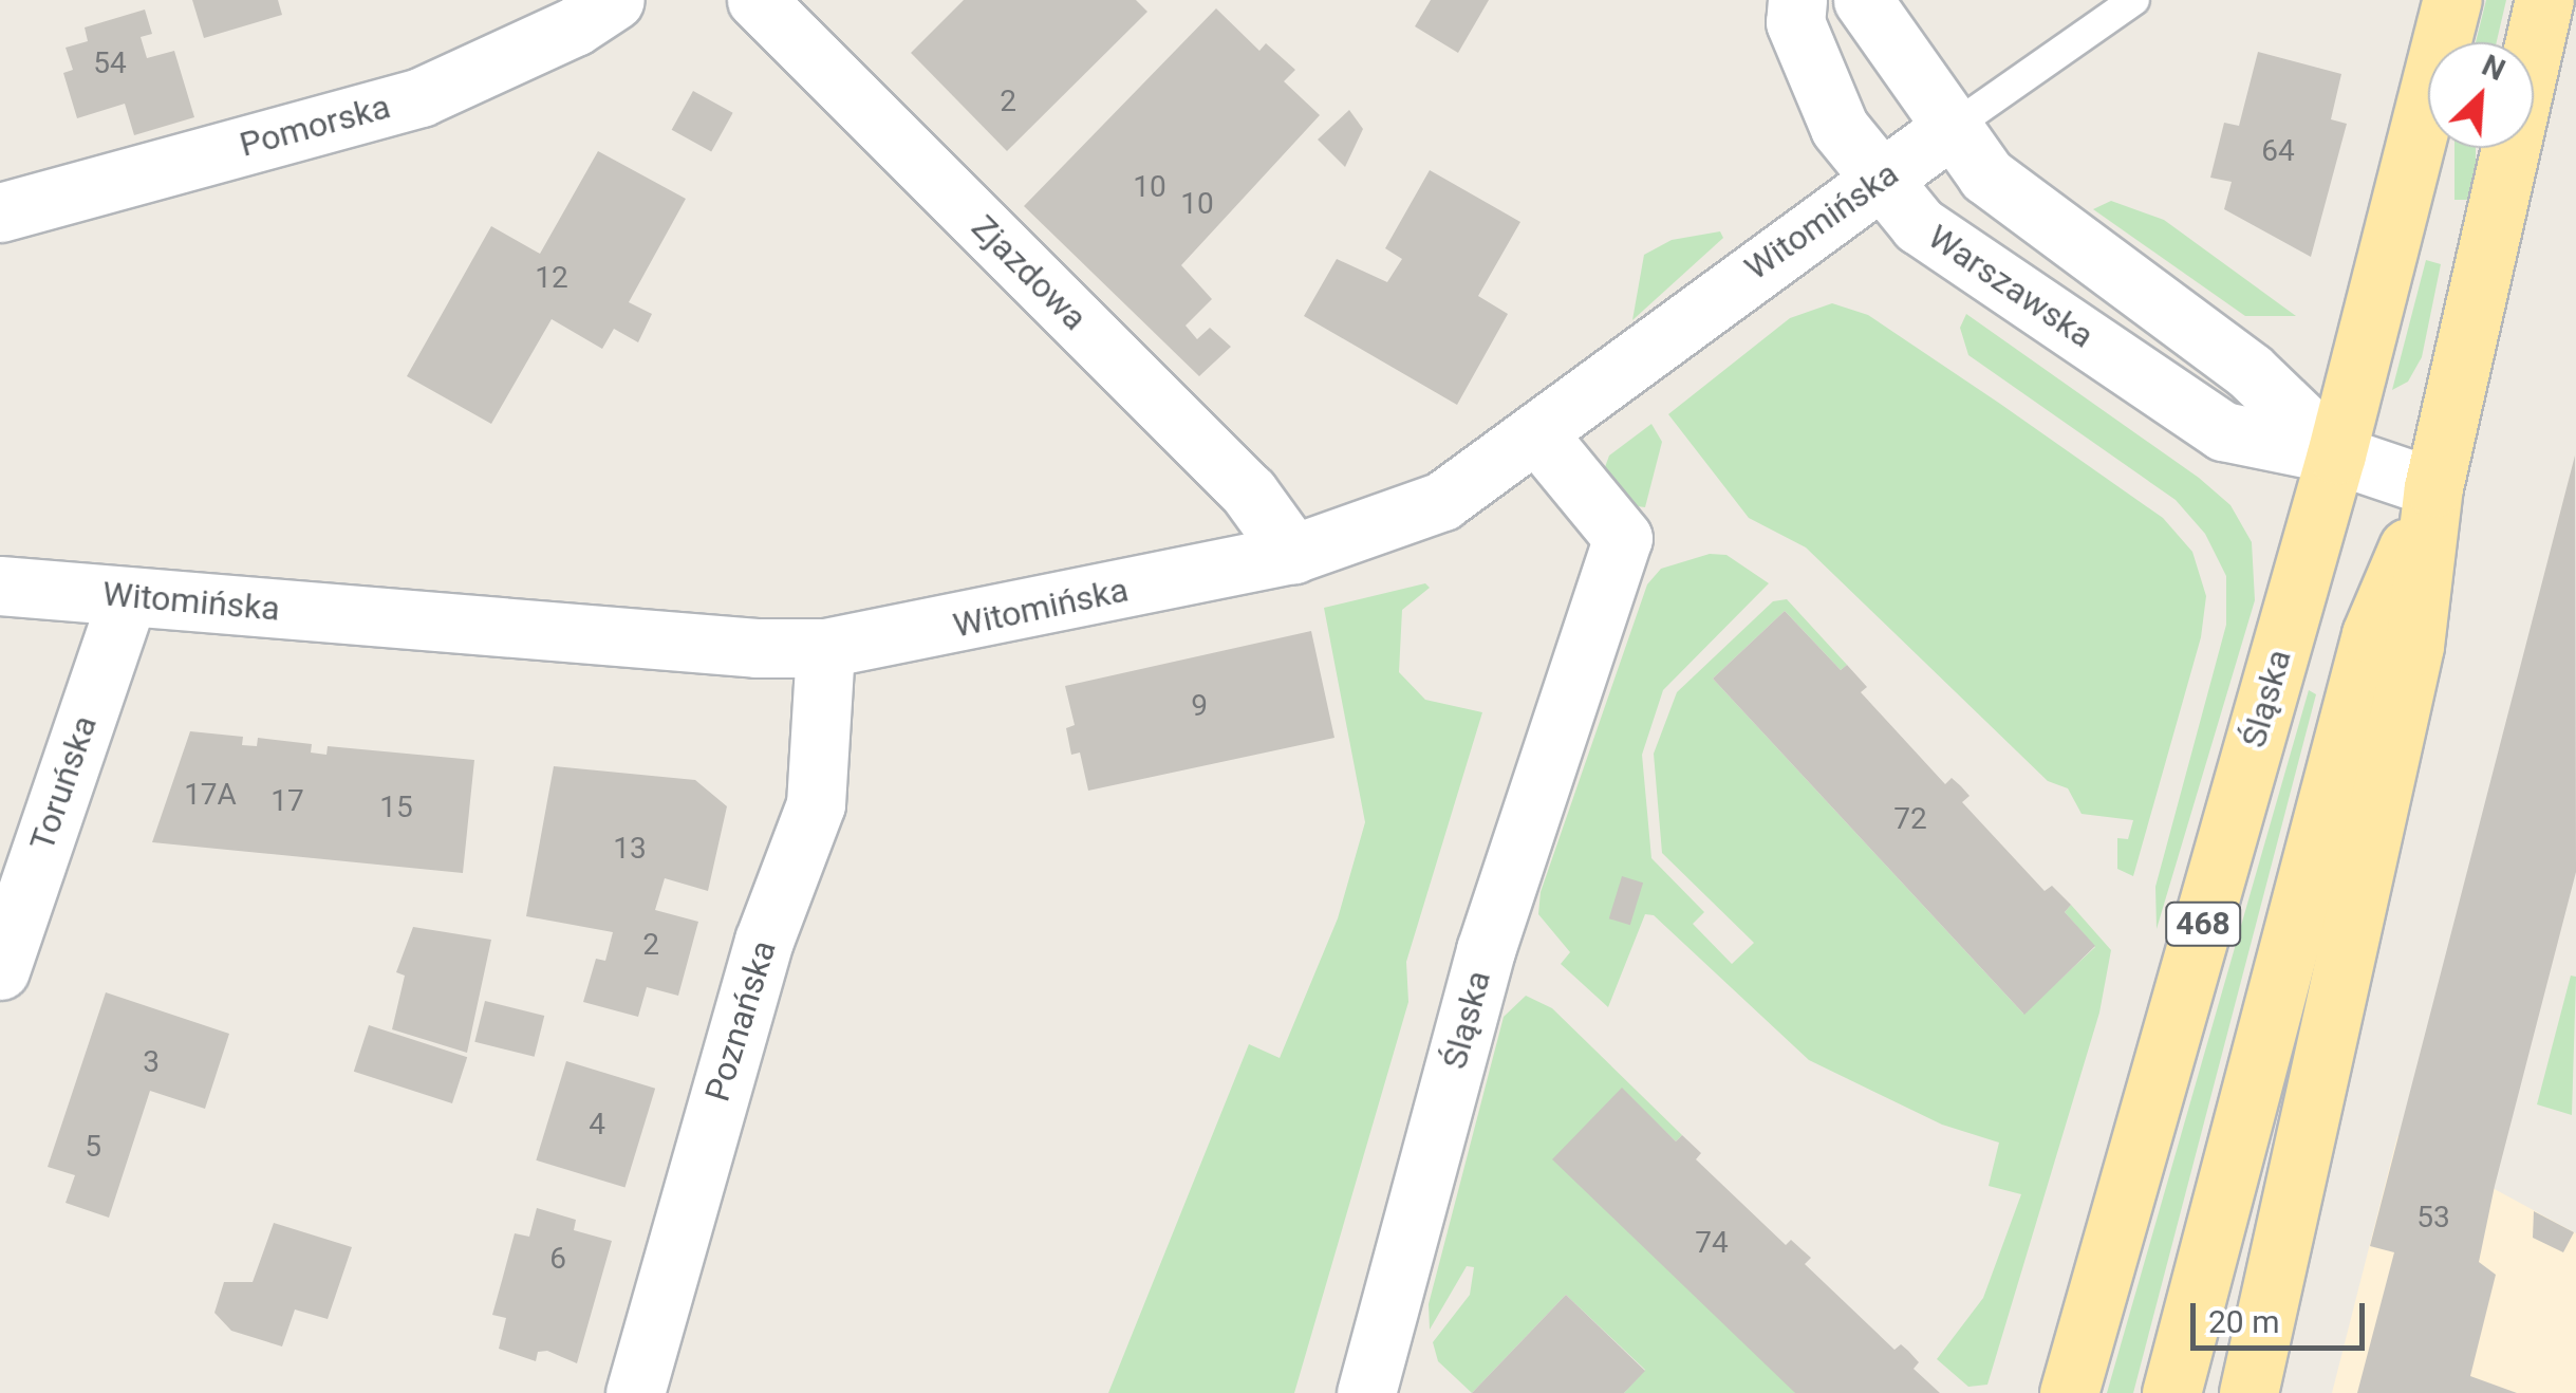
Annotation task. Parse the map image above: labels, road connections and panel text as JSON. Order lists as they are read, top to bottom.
{
  "streets": {
    "main road": ["Śląska", "468"],
    "street": [
      "Pomorska",
      "Witomińska",
      "Zjazdowa",
      "Warszawska",
      "Toruńska",
      "Poznańska"
    ]
  },
  "crossings": [
    ["Witomińska", "Zjazdowa"],
    ["Witomińska", "Warszawska"],
    ["Witomińska", "Śląska"],
    ["Witomińska", "Toruńska"],
    ["Witomińska", "Poznańska"],
    ["Warszawska", "Śląska"],
    ["Warszawska", "468"]
  ],
  "house_numbers": [
    "54",
    "2",
    "64",
    "10",
    "10",
    "12",
    "9",
    "17A",
    "17",
    "15",
    "72",
    "13",
    "2",
    "3",
    "4",
    "5",
    "53",
    "74",
    "6"
  ],
  "scale_bar": "20 m",
  "north": "top right"
}
